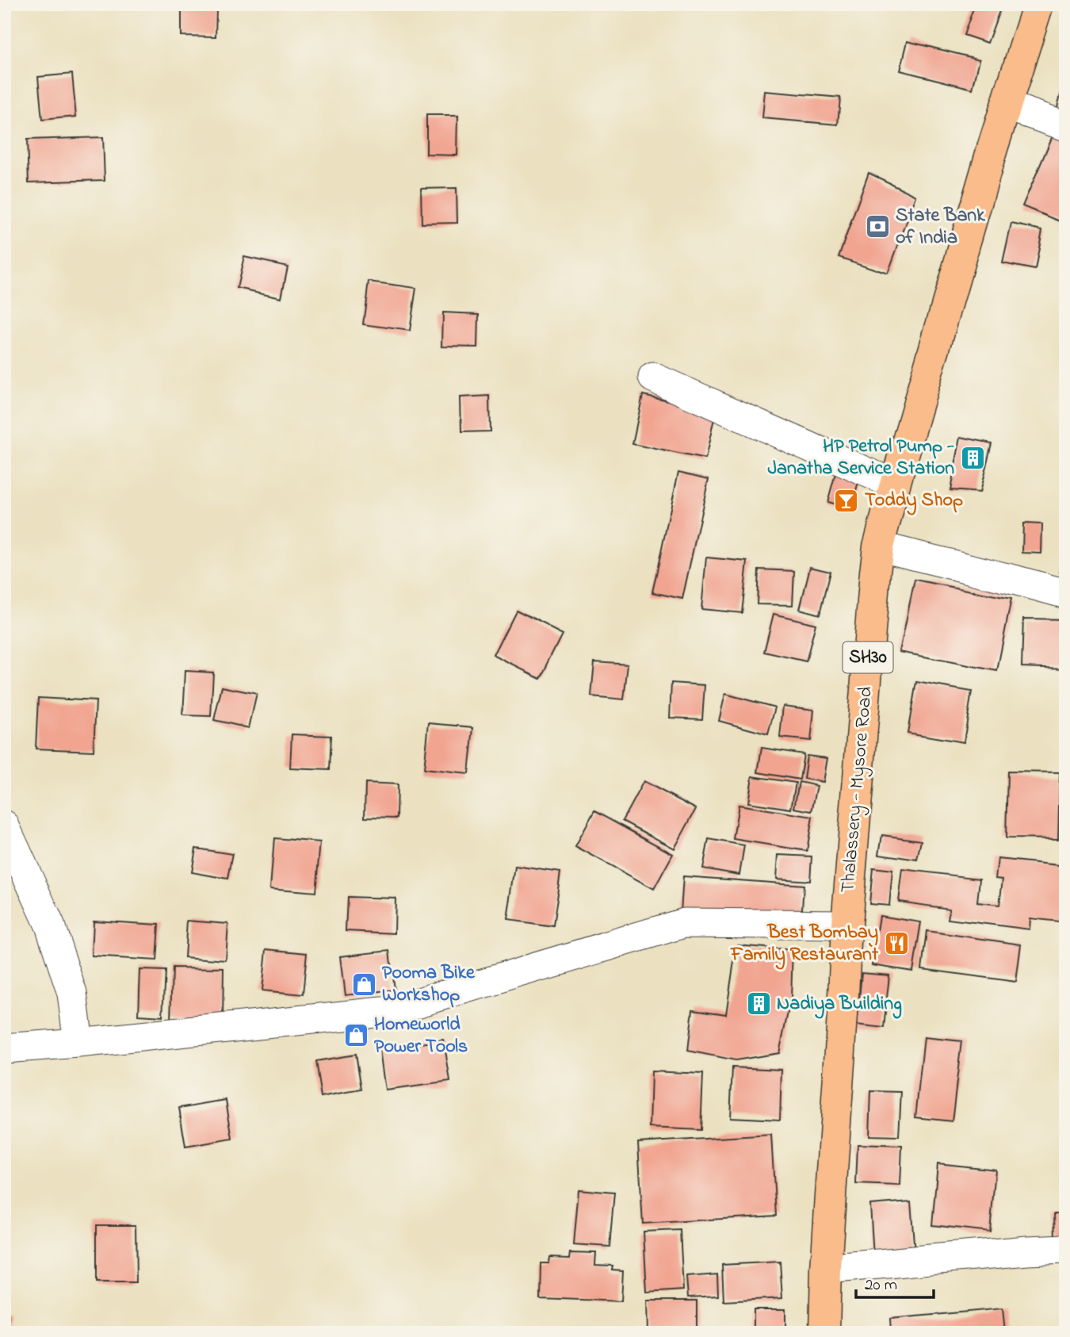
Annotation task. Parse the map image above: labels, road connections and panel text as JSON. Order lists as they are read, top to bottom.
{
  "streets": {
    "main road": ["SH30", "Thalassery - Mysore Road"]
  },
  "places": {
    "bank": ["State Bank of India"],
    "building": ["HP Petrol Pump - Janatha Service Station", "Nadiya Building"],
    "bar": ["Toddy Shop"],
    "restaurant": ["Best Bombay Family Restaurant"],
    "shop": ["Pooma Bike Workshop", "Homeworld Power Tools"]
  },
  "scale_bar": "20 m"
}
